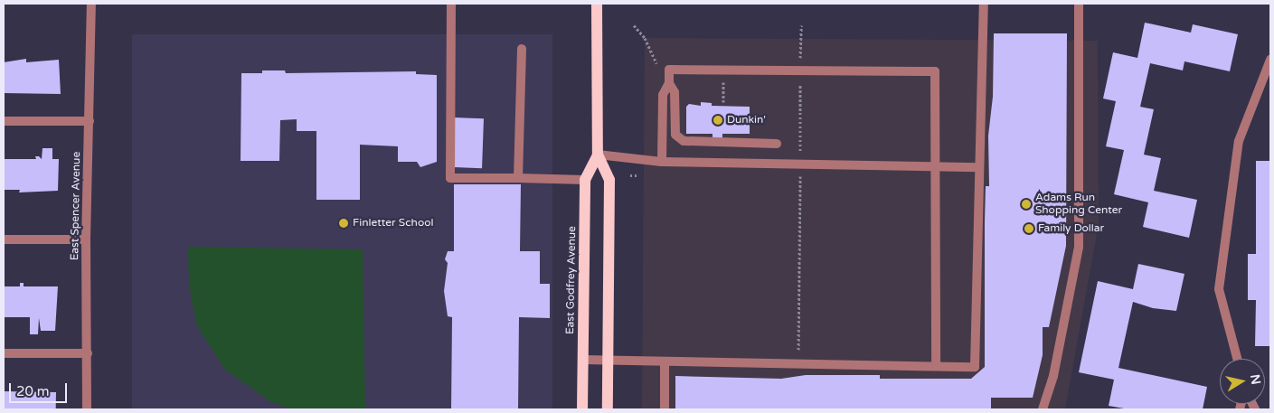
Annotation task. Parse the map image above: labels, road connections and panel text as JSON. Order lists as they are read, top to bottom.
{
  "streets": {
    "main road": ["East Godfrey Avenue"],
    "street": ["East Spencer Avenue"]
  },
  "places": [
    "Dunkin'",
    "Adams Run Shopping Center",
    "Finletter School",
    "Family Dollar"
  ],
  "scale_bar": "20 m",
  "north": "right"
}
